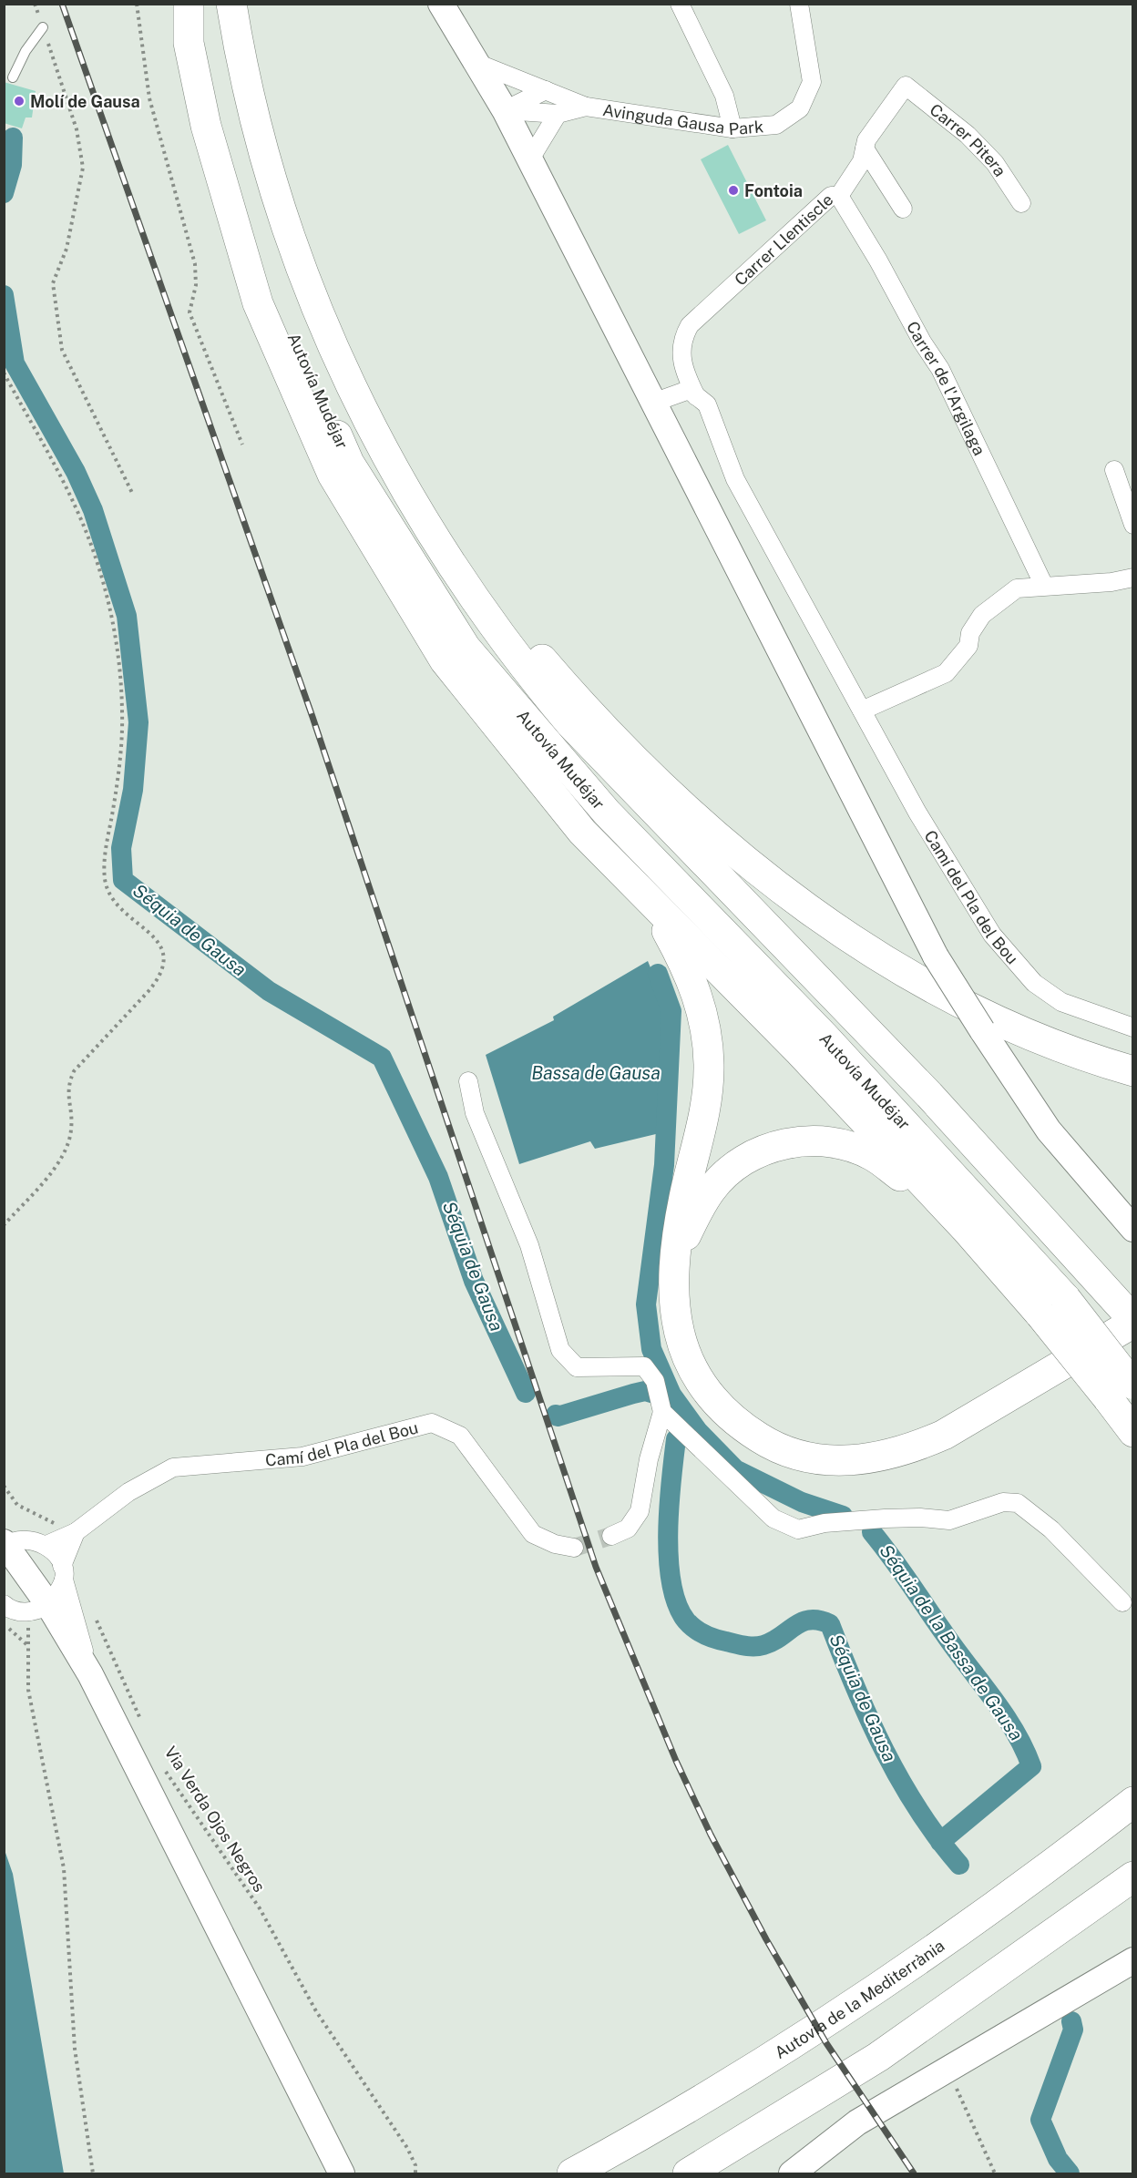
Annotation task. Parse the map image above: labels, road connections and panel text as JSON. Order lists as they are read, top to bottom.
{
  "streets": {
    "highway": ["Autovía Mudéjar", "Autovia de la Mediterrània"],
    "street": [
      "Avinguda Gausa Park",
      "Carrer Pitera",
      "Carrer Llentiscle",
      "Carrer de l'Argilaga",
      "Camí del Pla del Bou"
    ],
    "path": ["Via Verda Ojos Negros"]
  },
  "crossings": [
    ["Carrer Pitera", "Carrer Llentiscle"],
    ["Carrer Llentiscle", "Carrer de l'Argilaga"],
    ["Carrer Llentiscle", "Camí del Pla del Bou"]
  ],
  "water": ["Séquia de Gausa", "Bassa de Gausa", "Séquia de la Bassa de Gausa"],
  "places": ["Molí de Gausa", "Fontoia"]
}
